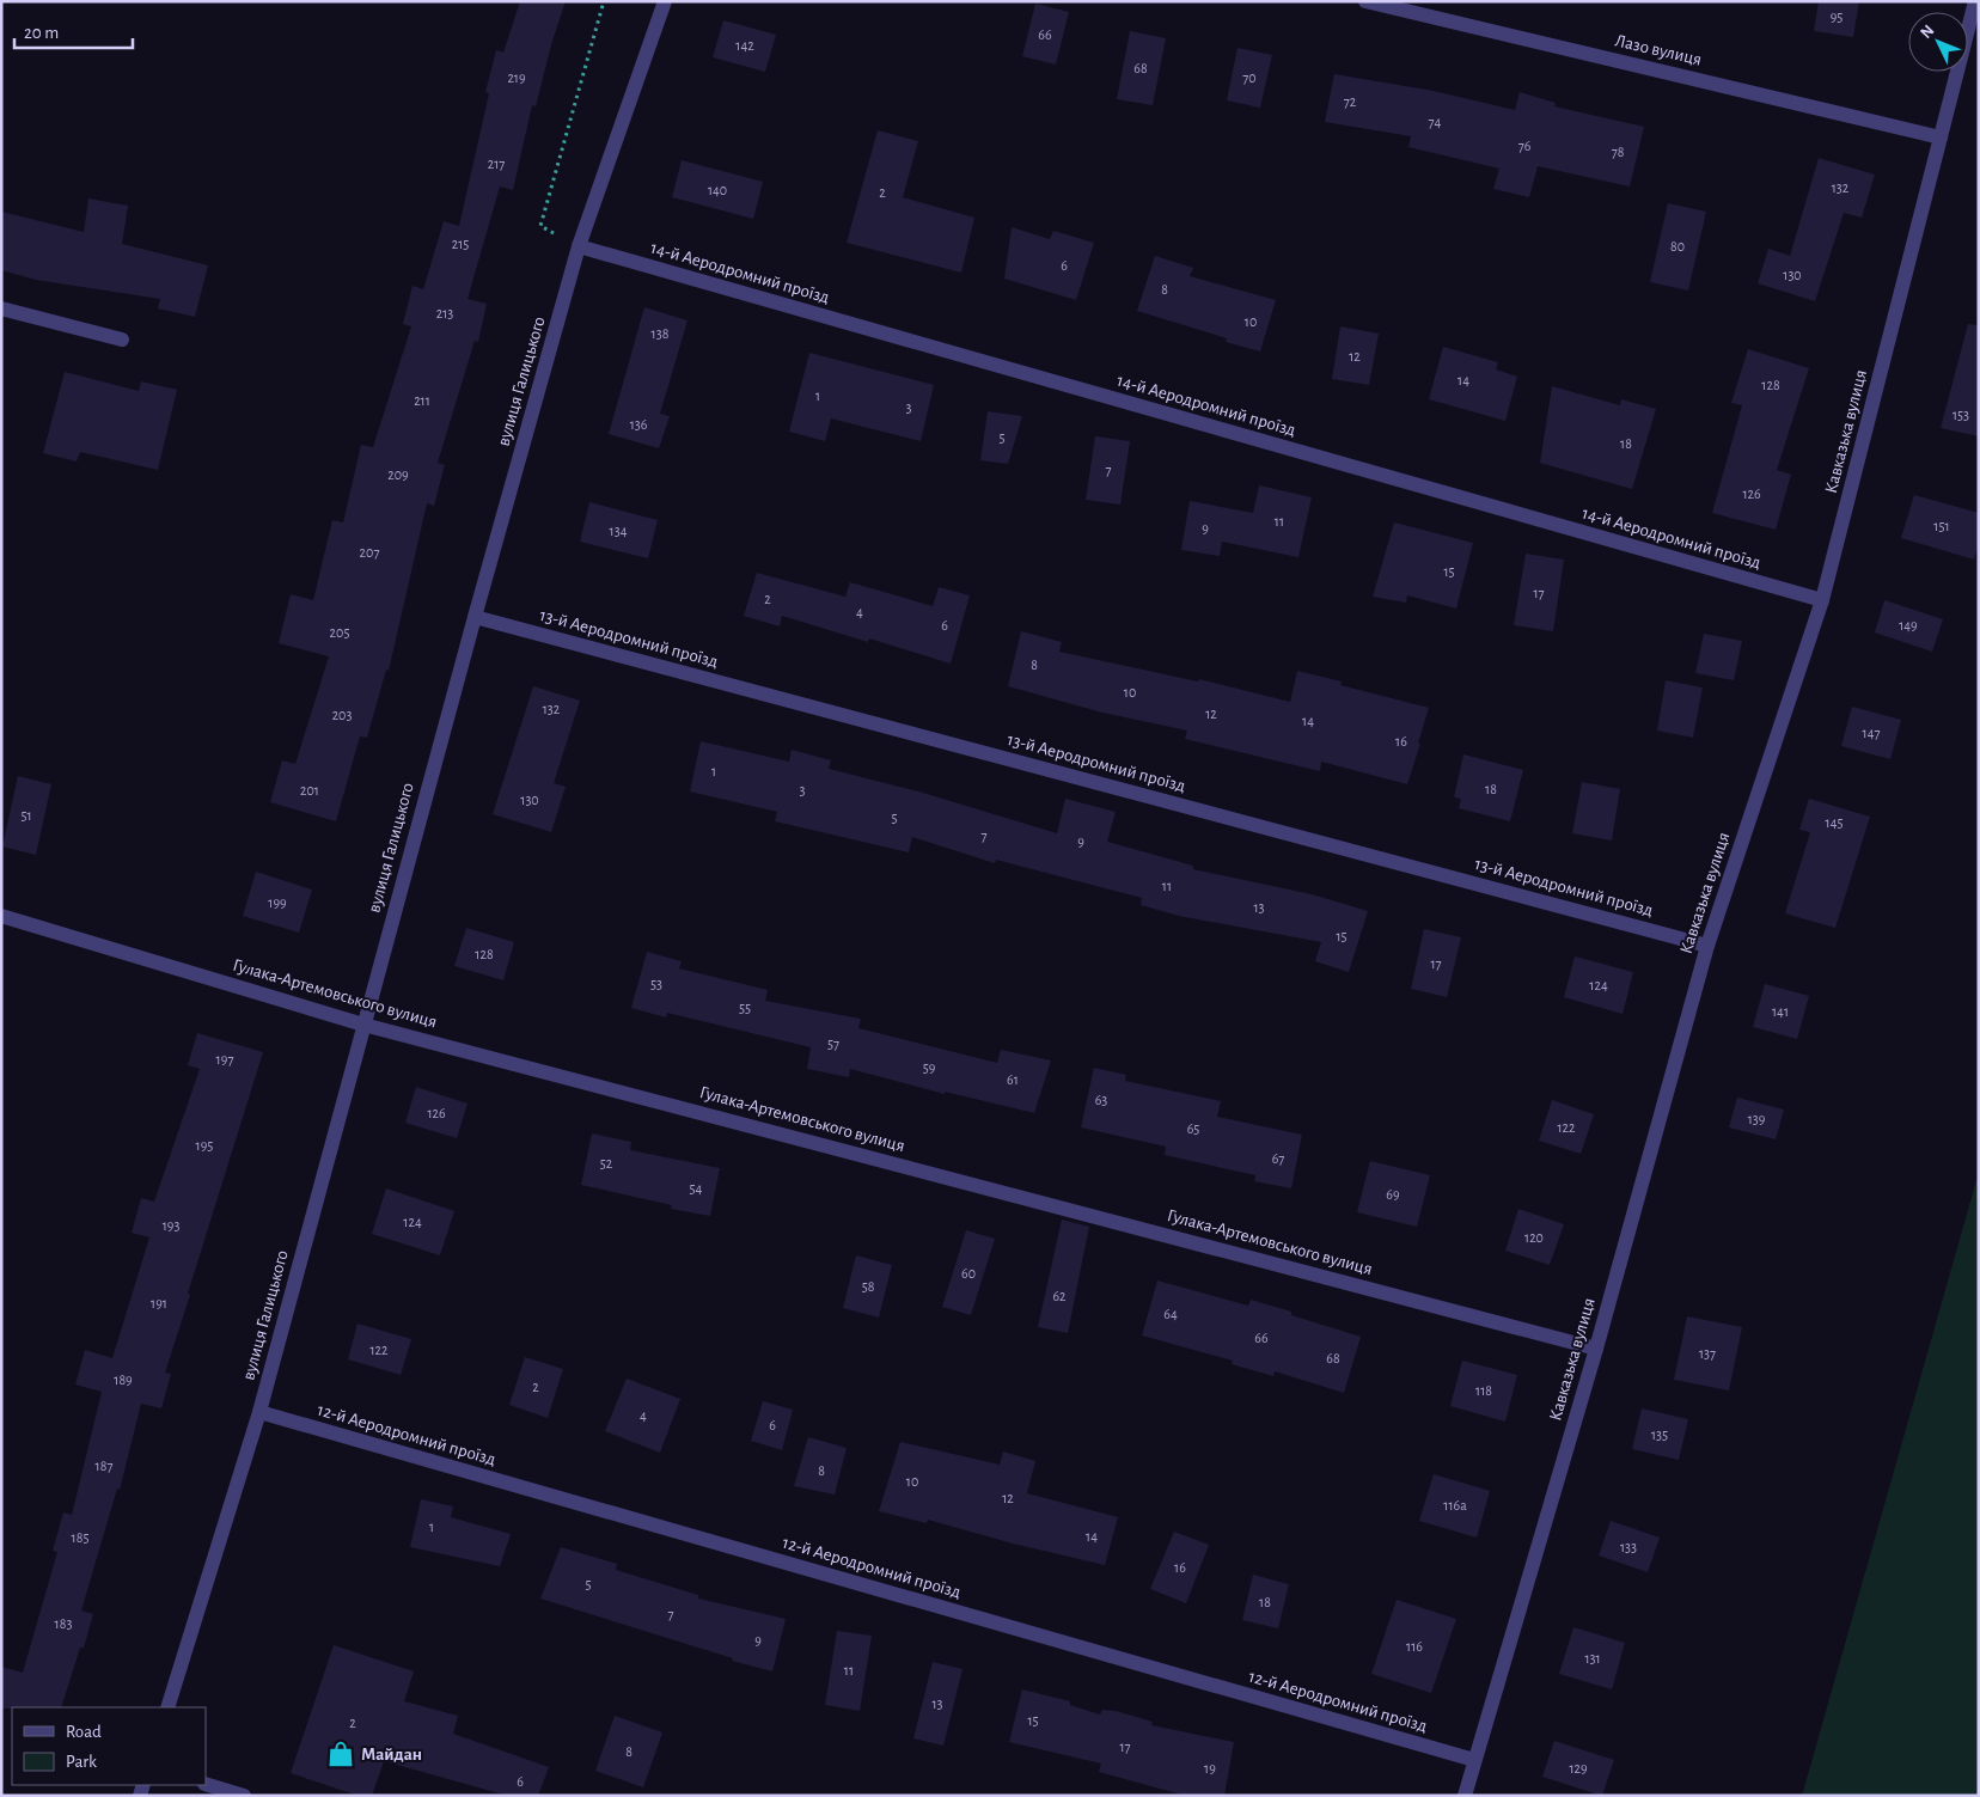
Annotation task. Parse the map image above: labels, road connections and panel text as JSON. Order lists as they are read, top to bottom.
{
  "streets": {
    "street": [
      "Лазо вулиця",
      "14-й Аеродромний проїзд",
      "вулиця Галицького",
      "Кавказька вулиця",
      "13-й Аеродромний проїзд",
      "Гулака-Артемовського вулиця",
      "12-й Аеродромний проїзд"
    ]
  },
  "crossings": [
    ["Лазо вулиця", "Кавказька вулиця"],
    ["14-й Аеродромний проїзд", "вулиця Галицького"],
    ["14-й Аеродромний проїзд", "Кавказька вулиця"],
    ["вулиця Галицького", "13-й Аеродромний проїзд"],
    ["вулиця Галицького", "Гулака-Артемовського вулиця"],
    ["вулиця Галицького", "12-й Аеродромний проїзд"],
    ["Кавказька вулиця", "13-й Аеродромний проїзд"],
    ["Кавказька вулиця", "Гулака-Артемовського вулиця"],
    ["Кавказька вулиця", "12-й Аеродромний проїзд"]
  ],
  "places": {
    "shop": ["Майдан"]
  },
  "house_numbers": [
    "95",
    "66",
    "142",
    "68",
    "219",
    "70",
    "72",
    "74",
    "76",
    "78",
    "217",
    "132",
    "140",
    "2",
    "215",
    "80",
    "6",
    "130",
    "8",
    "213",
    "10",
    "138",
    "12",
    "14",
    "128",
    "1",
    "211",
    "3",
    "153",
    "136",
    "5",
    "18",
    "7",
    "209",
    "126",
    "11",
    "151",
    "9",
    "134",
    "207",
    "15",
    "17",
    "2",
    "4",
    "6",
    "149",
    "205",
    "8",
    "10",
    "132",
    "12",
    "203",
    "14",
    "147",
    "16",
    "1",
    "18",
    "201",
    "3",
    "130",
    "51",
    "5",
    "145",
    "7",
    "9",
    "11",
    "199",
    "13",
    "15",
    "128",
    "17",
    "53",
    "124",
    "55",
    "141",
    "57",
    "197",
    "59",
    "61",
    "63",
    "126",
    "139",
    "122",
    "65",
    "195",
    "67",
    "52",
    "54",
    "69",
    "124",
    "193",
    "120",
    "60",
    "58",
    "62",
    "191",
    "64",
    "66",
    "122",
    "137",
    "68",
    "189",
    "2",
    "118",
    "4",
    "6",
    "135",
    "187",
    "8",
    "10",
    "12",
    "116а",
    "1",
    "14",
    "185",
    "133",
    "16",
    "5",
    "18",
    "7",
    "183",
    "9",
    "116",
    "131",
    "11",
    "13",
    "15",
    "2",
    "17",
    "8",
    "19",
    "129",
    "6"
  ],
  "legend": ["Road", "Park"],
  "scale_bar": "20 m",
  "north": "top left"
}
